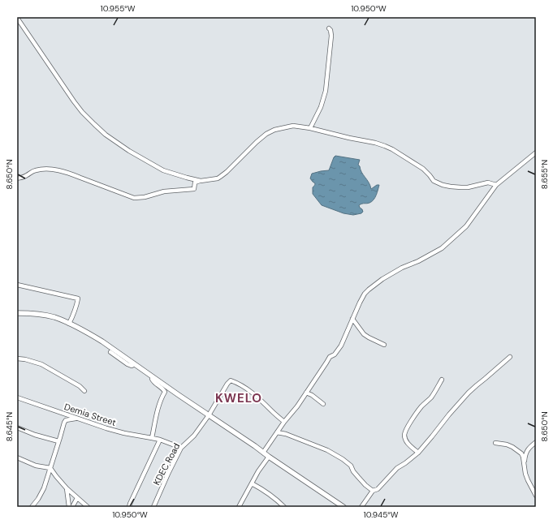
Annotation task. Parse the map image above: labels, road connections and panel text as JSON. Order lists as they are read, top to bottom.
{
  "streets": {
    "street": ["Demia Street", "KDEC Road"]
  },
  "crossings": [
    ["Demia Street", "KDEC Road"]
  ],
  "districts": ["KWELO"],
  "coordinates": [
    "10.955°W",
    "10.950°W",
    "8.650°N",
    "8.655°N",
    "8.645°N",
    "10.945°W"
  ]
}
